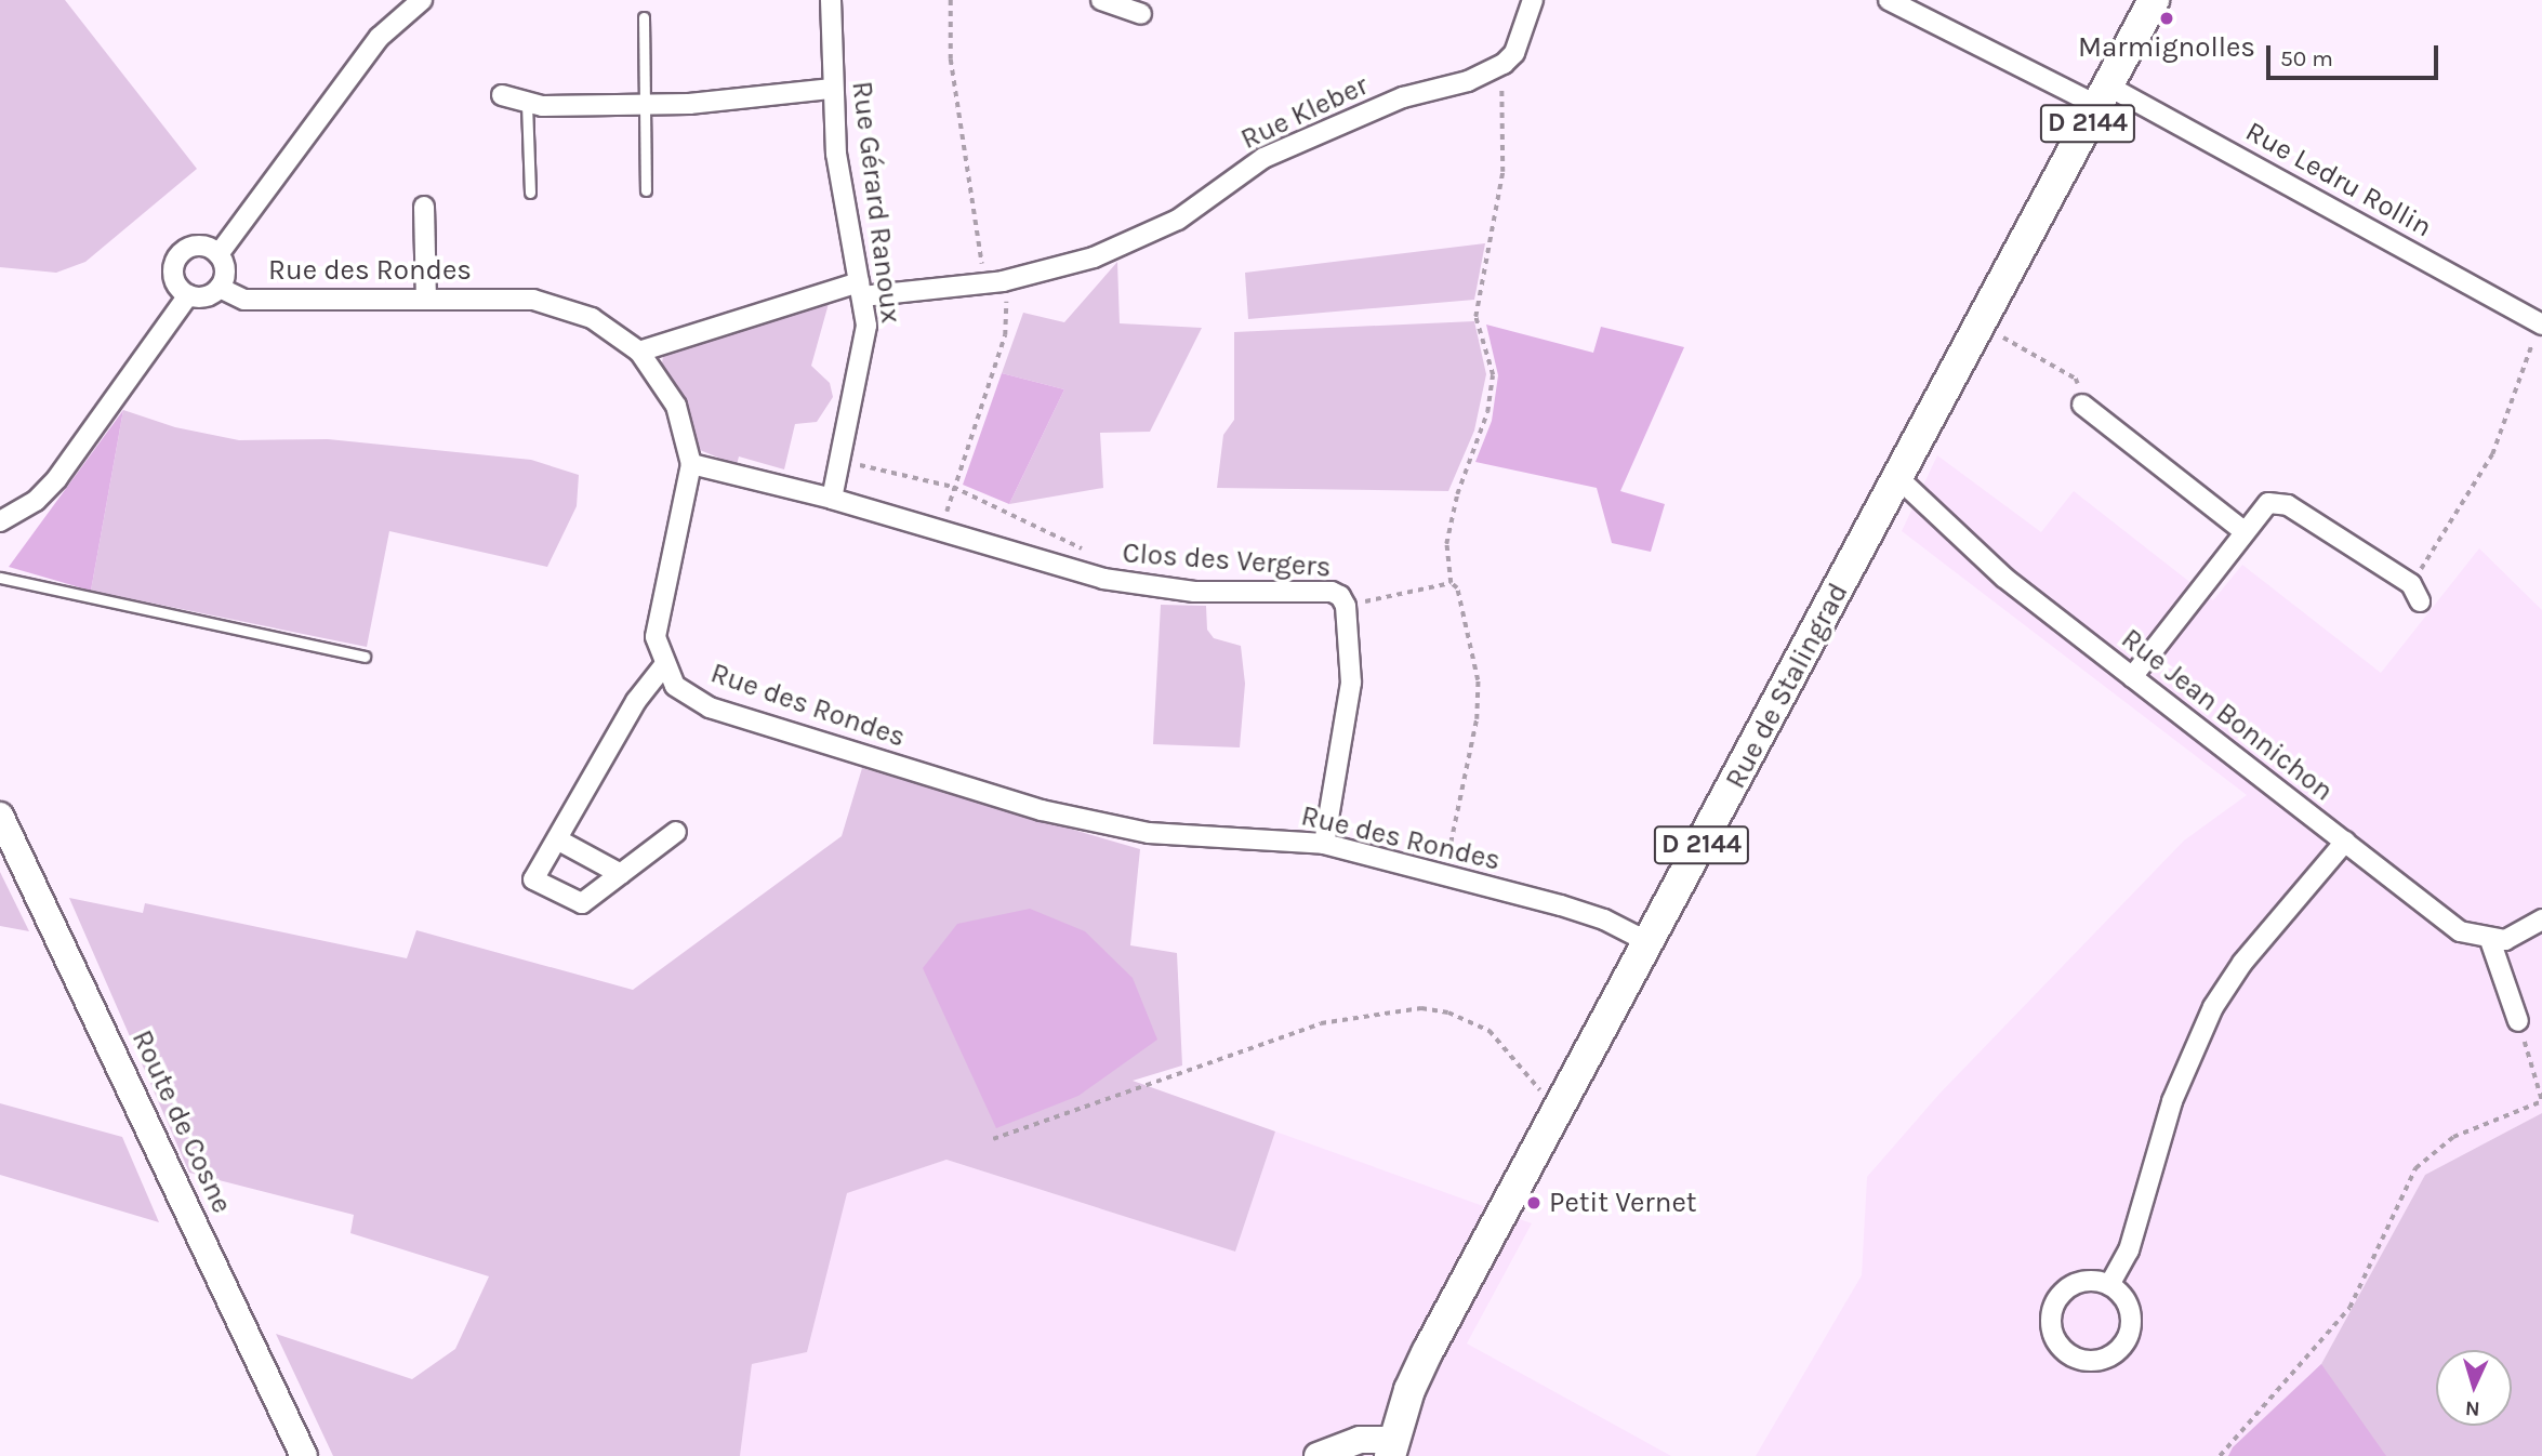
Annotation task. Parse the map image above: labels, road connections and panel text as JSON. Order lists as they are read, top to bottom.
{
  "streets": {
    "main road": ["D 2144", "Rue de Stalingrad", "Route de Cosne"],
    "street": [
      "Rue Kleber",
      "Rue Ledru Rollin",
      "Rue Gérard Ranoux",
      "Rue des Rondes",
      "Clos des Vergers",
      "Rue Jean Bonnichon"
    ]
  },
  "crossings": [
    ["Rue Kleber", "Rue Gérard Ranoux"],
    ["Rue Kleber", "Rue des Rondes"],
    ["Rue Ledru Rollin", "Rue de Stalingrad"],
    ["Rue Gérard Ranoux", "Clos des Vergers"],
    ["Rue des Rondes", "Clos des Vergers"],
    ["Rue des Rondes", "Rue de Stalingrad"],
    ["Rue de Stalingrad", "Rue Jean Bonnichon"]
  ],
  "places": ["Marmignolles", "Petit Vernet"],
  "scale_bar": "50 m",
  "north": "bottom"
}
